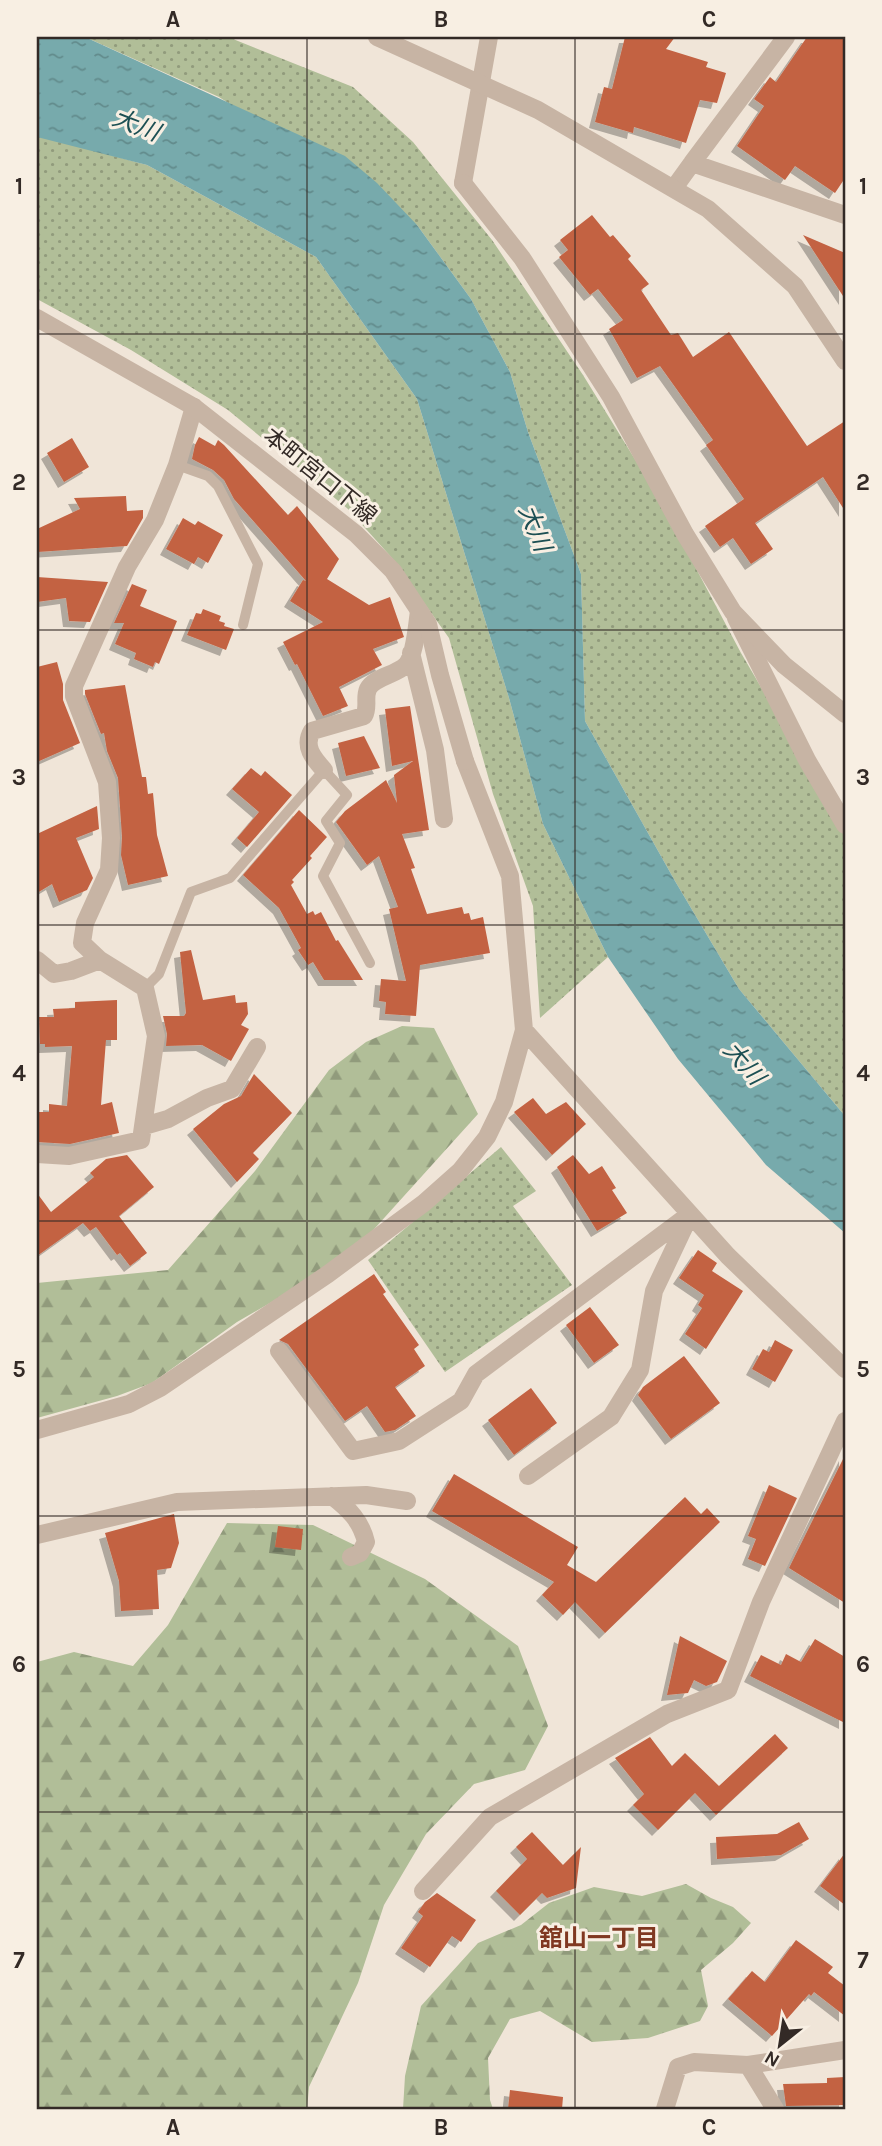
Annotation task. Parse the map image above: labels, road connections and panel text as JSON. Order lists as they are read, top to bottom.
{
  "streets": {
    "street": ["本町宮口下線"]
  },
  "districts": ["舘山一丁目"],
  "water": ["大川"],
  "north": "bottom left",
  "grid": {
    "columns": ["A", "B", "C"],
    "rows": [
      "1",
      "2",
      "3",
      "4",
      "5",
      "6",
      "7"
    ]
  }
}
